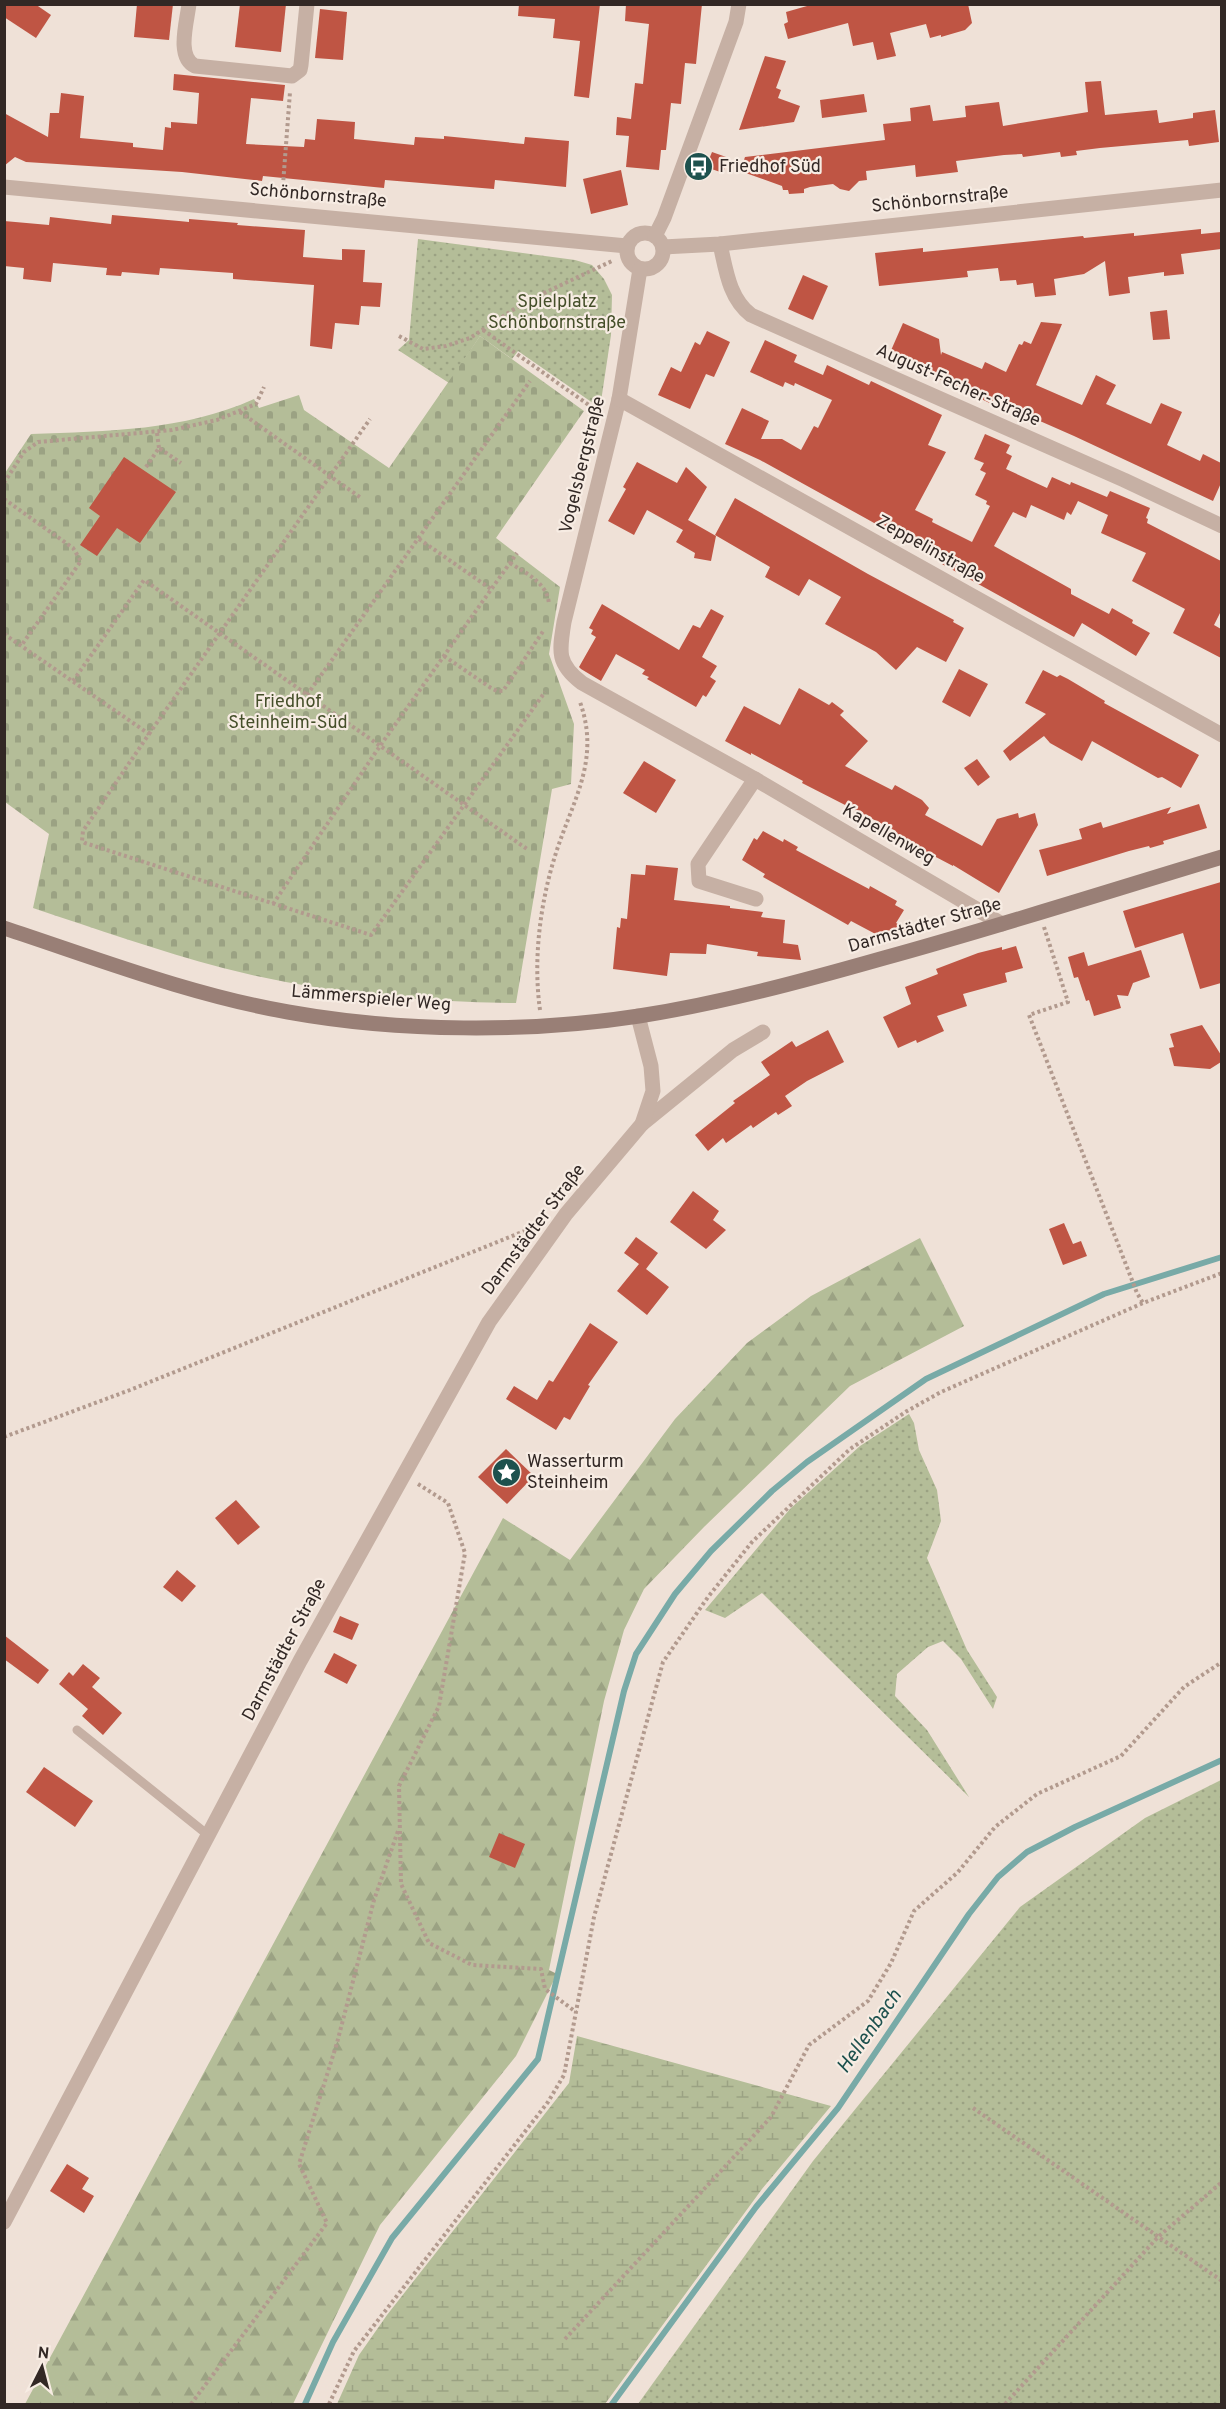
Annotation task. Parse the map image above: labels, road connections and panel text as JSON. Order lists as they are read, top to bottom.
{
  "streets": {
    "street": [
      "Schönbornstraße",
      "August-Fecher-Straße",
      "Vogelsbergstraße",
      "Zeppelinstraße",
      "Kapellenweg",
      "Darmstädter Straße",
      "Lämmerspieler Weg"
    ]
  },
  "crossings": [
    ["Schönbornstraße", "August-Fecher-Straße"],
    ["Schönbornstraße", "Vogelsbergstraße"],
    ["Vogelsbergstraße", "Zeppelinstraße"],
    ["Vogelsbergstraße", "Kapellenweg"],
    ["Kapellenweg", "Darmstädter Straße"],
    ["Darmstädter Straße", "Lämmerspieler Weg"]
  ],
  "water": ["Hellenbach"],
  "parks": ["Spielplatz Schönbornstraße", "Friedhof Steinheim-Süd"],
  "places": {
    "bus stop": ["Friedhof Süd"],
    "place": ["Wasserturm Steinheim"]
  },
  "north": "top"
}
